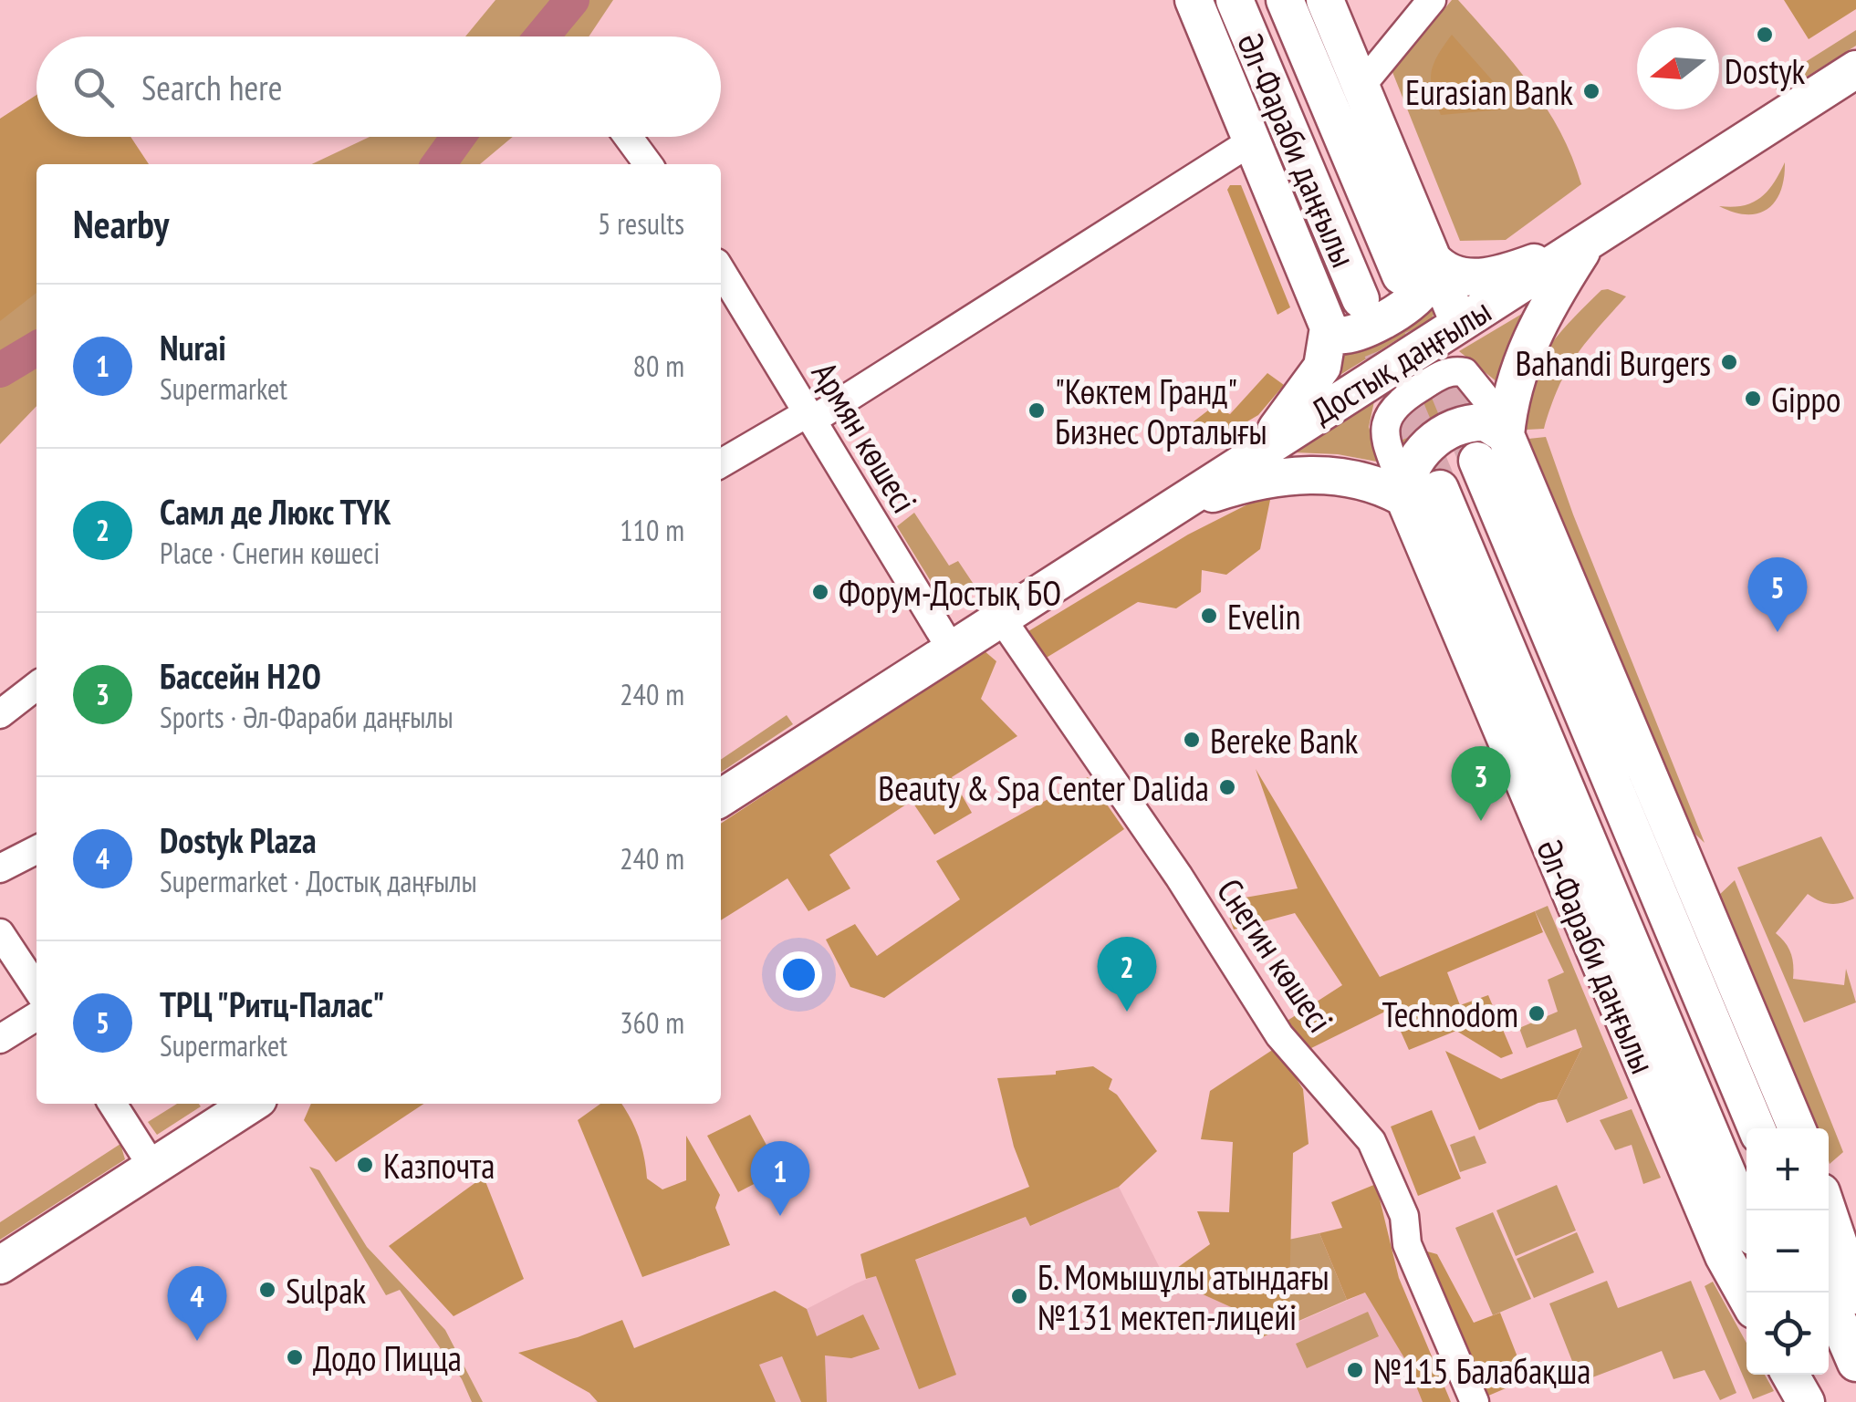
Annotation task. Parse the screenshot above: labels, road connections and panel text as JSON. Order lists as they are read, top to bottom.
{
  "streets": {
    "main road": ["Әл-Фараби даңғылы", "Достық даңғылы"],
    "street": ["Армян көшесі", "Снегин көшесі"]
  },
  "crossings": [
    ["Достық даңғылы", "Армян көшесі"],
    ["Достық даңғылы", "Снегин көшесі"]
  ],
  "places": [
    "Dostyk",
    "Eurasian Bank",
    "Bahandi Burgers",
    "Gippo",
    "\"Көктем Гранд\" Бизнес Орталығы",
    "Форум-Достық БО",
    "Evelin",
    "Bereke Bank",
    "Beauty & Spa Center Dalida",
    "Technodom",
    "Казпочта",
    "Sulpak",
    "Б. Момышұлы атындағы №131 мектеп-лицейі",
    "Додо Пицца",
    "№115 Балабақша"
  ],
  "north": "left",
  "page": {
    "search": "Search here",
    "heading": ["Nearby", "5 results"],
    "list": [
      {
        "mark": "1",
        "name": "Nurai",
        "note": "Supermarket",
        "value": "80 m"
      },
      {
        "mark": "2",
        "name": "Самл де Люкс ТҮК",
        "note": "Place · Снегин көшесі",
        "value": "110 m"
      },
      {
        "mark": "3",
        "name": "Бассейн H2O",
        "note": "Sports · Әл-Фараби даңғылы",
        "value": "240 m"
      },
      {
        "mark": "4",
        "name": "Dostyk Plaza",
        "note": "Supermarket · Достық даңғылы",
        "value": "240 m"
      },
      {
        "mark": "5",
        "name": "ТРЦ \"Ритц-Палас\"",
        "note": "Supermarket",
        "value": "360 m"
      }
    ],
    "pins": [
      "5",
      "3",
      "2",
      "1",
      "4"
    ],
    "map_buttons": ["+", "−"]
  }
}
